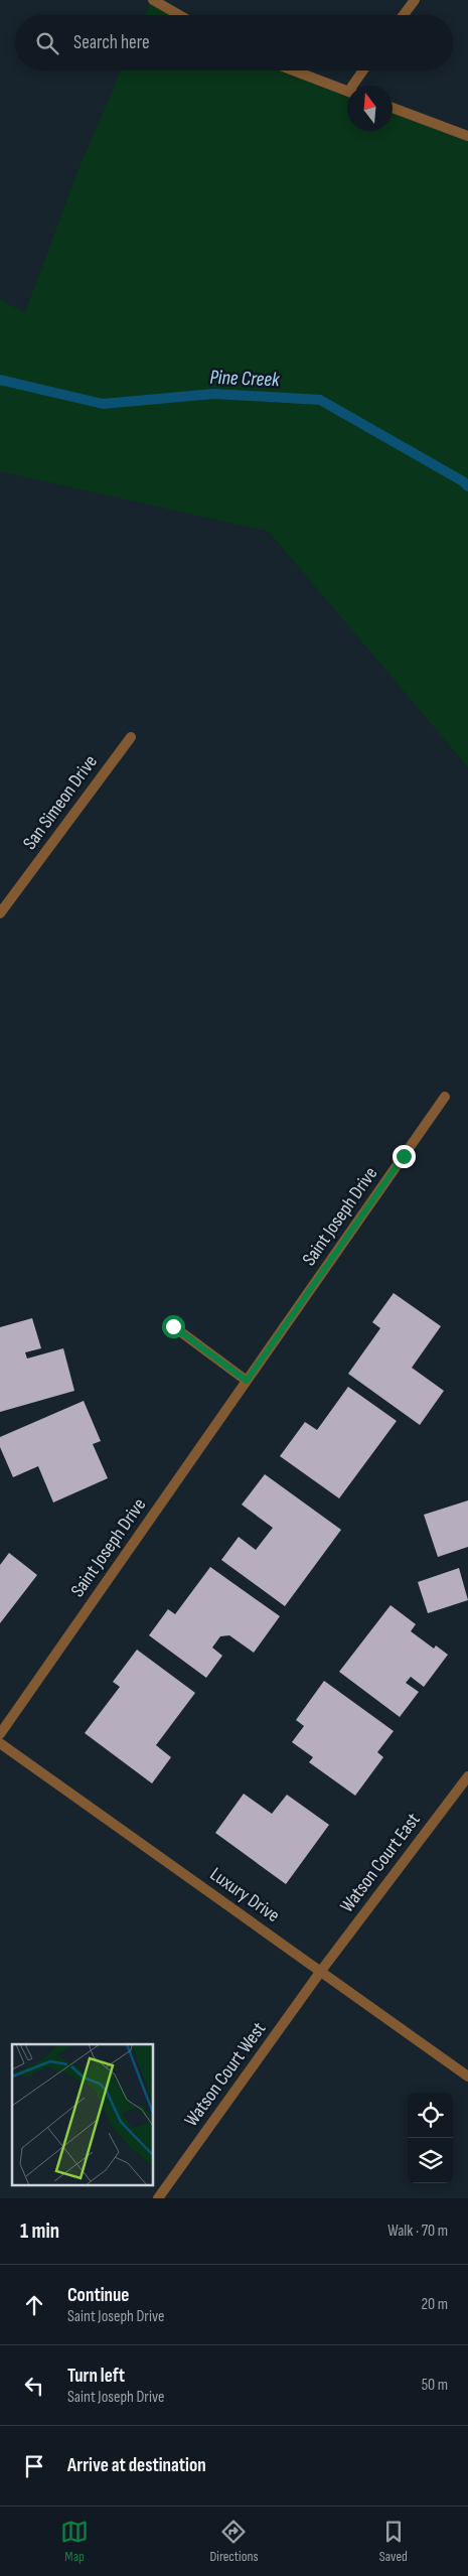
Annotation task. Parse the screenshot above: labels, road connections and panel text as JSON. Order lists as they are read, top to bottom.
{
  "streets": {
    "street": [
      "San Simeon Drive",
      "Saint Joseph Drive",
      "Watson Court East",
      "Luxury Drive",
      "Watson Court West"
    ]
  },
  "crossings": [
    ["Watson Court East", "Luxury Drive"],
    ["Watson Court East", "Watson Court West"],
    ["Luxury Drive", "Watson Court West"]
  ],
  "water": ["Pine Creek"],
  "north": "top",
  "page": {
    "search": "Search here",
    "heading": ["1 min", "Walk · 70 m"],
    "list": [
      ["Continue", "Saint Joseph Drive", "20 m"],
      ["Turn left", "Saint Joseph Drive", "50 m"],
      "Arrive at destination"
    ],
    "nav": ["Map", "Directions", "Saved"]
  }
}
